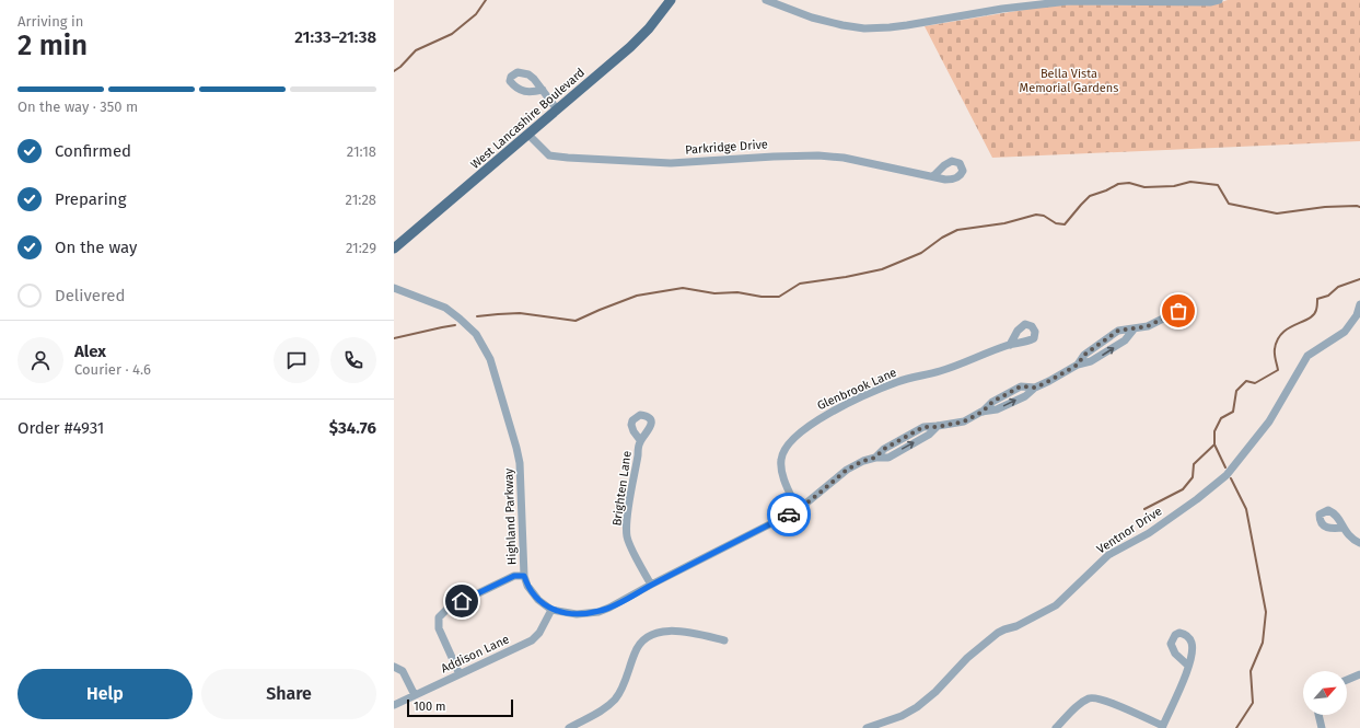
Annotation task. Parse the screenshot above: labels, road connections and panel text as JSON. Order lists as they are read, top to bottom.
{
  "streets": {
    "main road": ["West Lancashire Boulevard"],
    "street": [
      "Parkridge Drive",
      "Glenbrook Lane",
      "Brighten Lane",
      "Highland Parkway",
      "Ventnor Drive",
      "Addison Lane"
    ]
  },
  "crossings": [
    ["West Lancashire Boulevard", "Parkridge Drive"],
    ["Highland Parkway", "Addison Lane"]
  ],
  "parks": ["Bella Vista Memorial Gardens"],
  "scale_bar": "100 m",
  "north": "top right",
  "page": {
    "heading": ["2 min", "Arriving in", "21:33–21:38"],
    "panel": [
      "Alex",
      "Courier · 4.6",
      "Order #4931",
      "$34.76"
    ],
    "bar": "On the way · 350 m",
    "list": [
      ["Confirmed", "21:18"],
      ["Preparing", "21:28"],
      ["On the way", "21:29"],
      "Delivered"
    ],
    "buttons": ["Help", "Share"],
    "scale": "100 m"
  }
}
